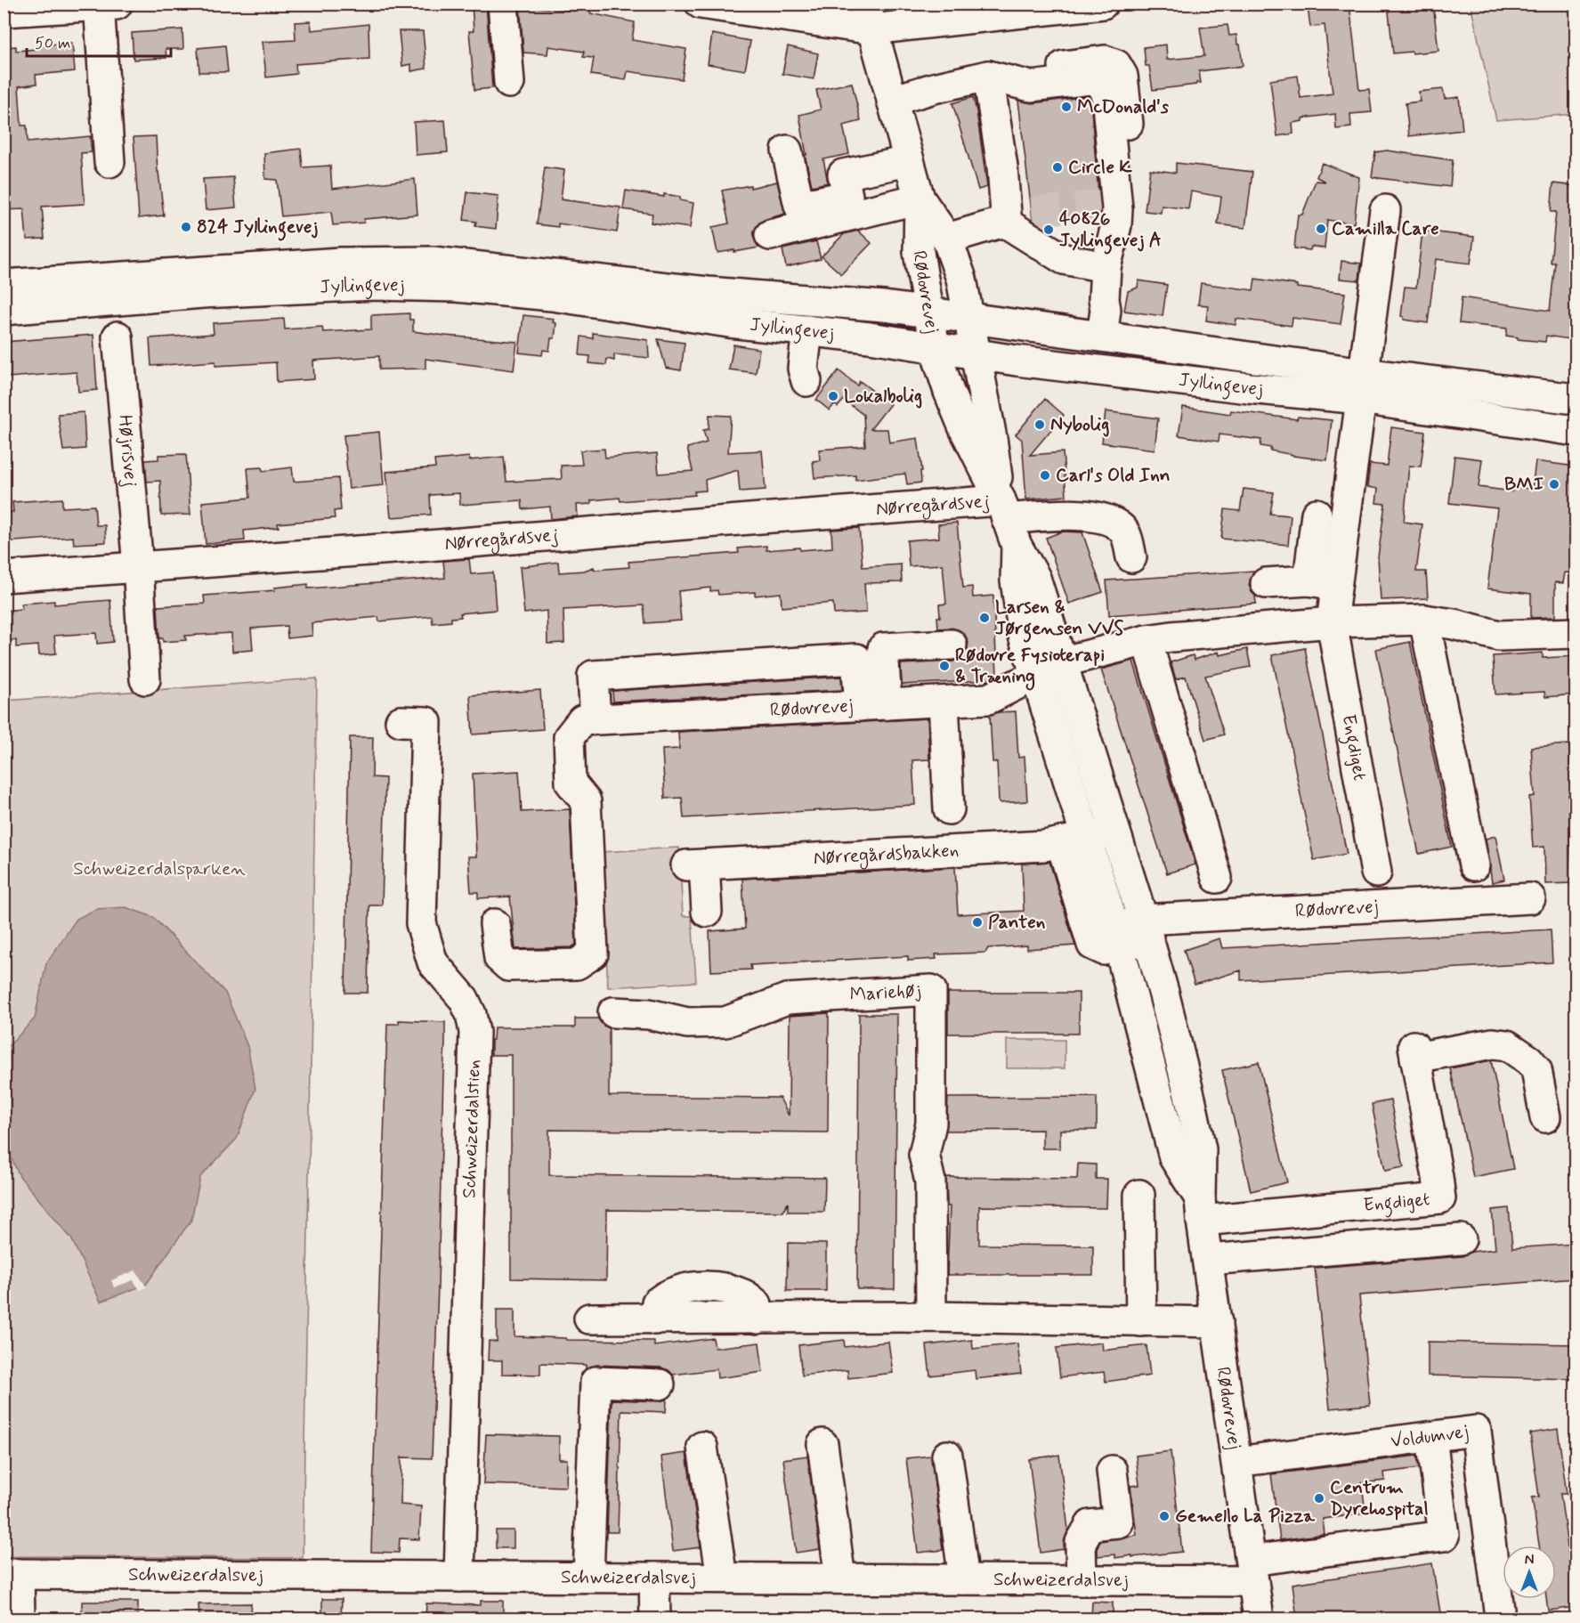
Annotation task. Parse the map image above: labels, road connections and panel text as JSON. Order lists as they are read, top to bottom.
{
  "streets": {
    "street": [
      "Jyllingevej",
      "Rødovrevej",
      "Højrisvej",
      "Nørregårdsvej",
      "Engdiget",
      "Nørregårdsbakken",
      "Mariehøj",
      "Schweizerdalstien",
      "Voldumvej",
      "Schweizerdalsvej"
    ]
  },
  "crossings": [
    ["Jyllingevej", "Rødovrevej"],
    ["Jyllingevej", "Engdiget"],
    ["Rødovrevej", "Nørregårdsvej"],
    ["Rødovrevej", "Engdiget"],
    ["Rødovrevej", "Nørregårdsbakken"],
    ["Rødovrevej", "Voldumvej"],
    ["Rødovrevej", "Schweizerdalsvej"],
    ["Højrisvej", "Nørregårdsvej"],
    ["Schweizerdalstien", "Schweizerdalsvej"],
    ["Voldumvej", "Schweizerdalsvej"]
  ],
  "parks": ["Schweizerdalsparken"],
  "places": [
    "McDonald's",
    "Circle K",
    "824 Jyllingevej",
    "Camilla Care",
    "40826 Jyllingevej A",
    "Lokalbolig",
    "Nybolig",
    "Carl's Old Inn",
    "BMI",
    "Larsen & Jørgensen VVS",
    "Rødovre Fysioterapi & Træning",
    "Panten",
    "Centrum Dyrehospital",
    "Gemello La Pizza"
  ],
  "scale_bar": "50 m",
  "north": "top"
}
